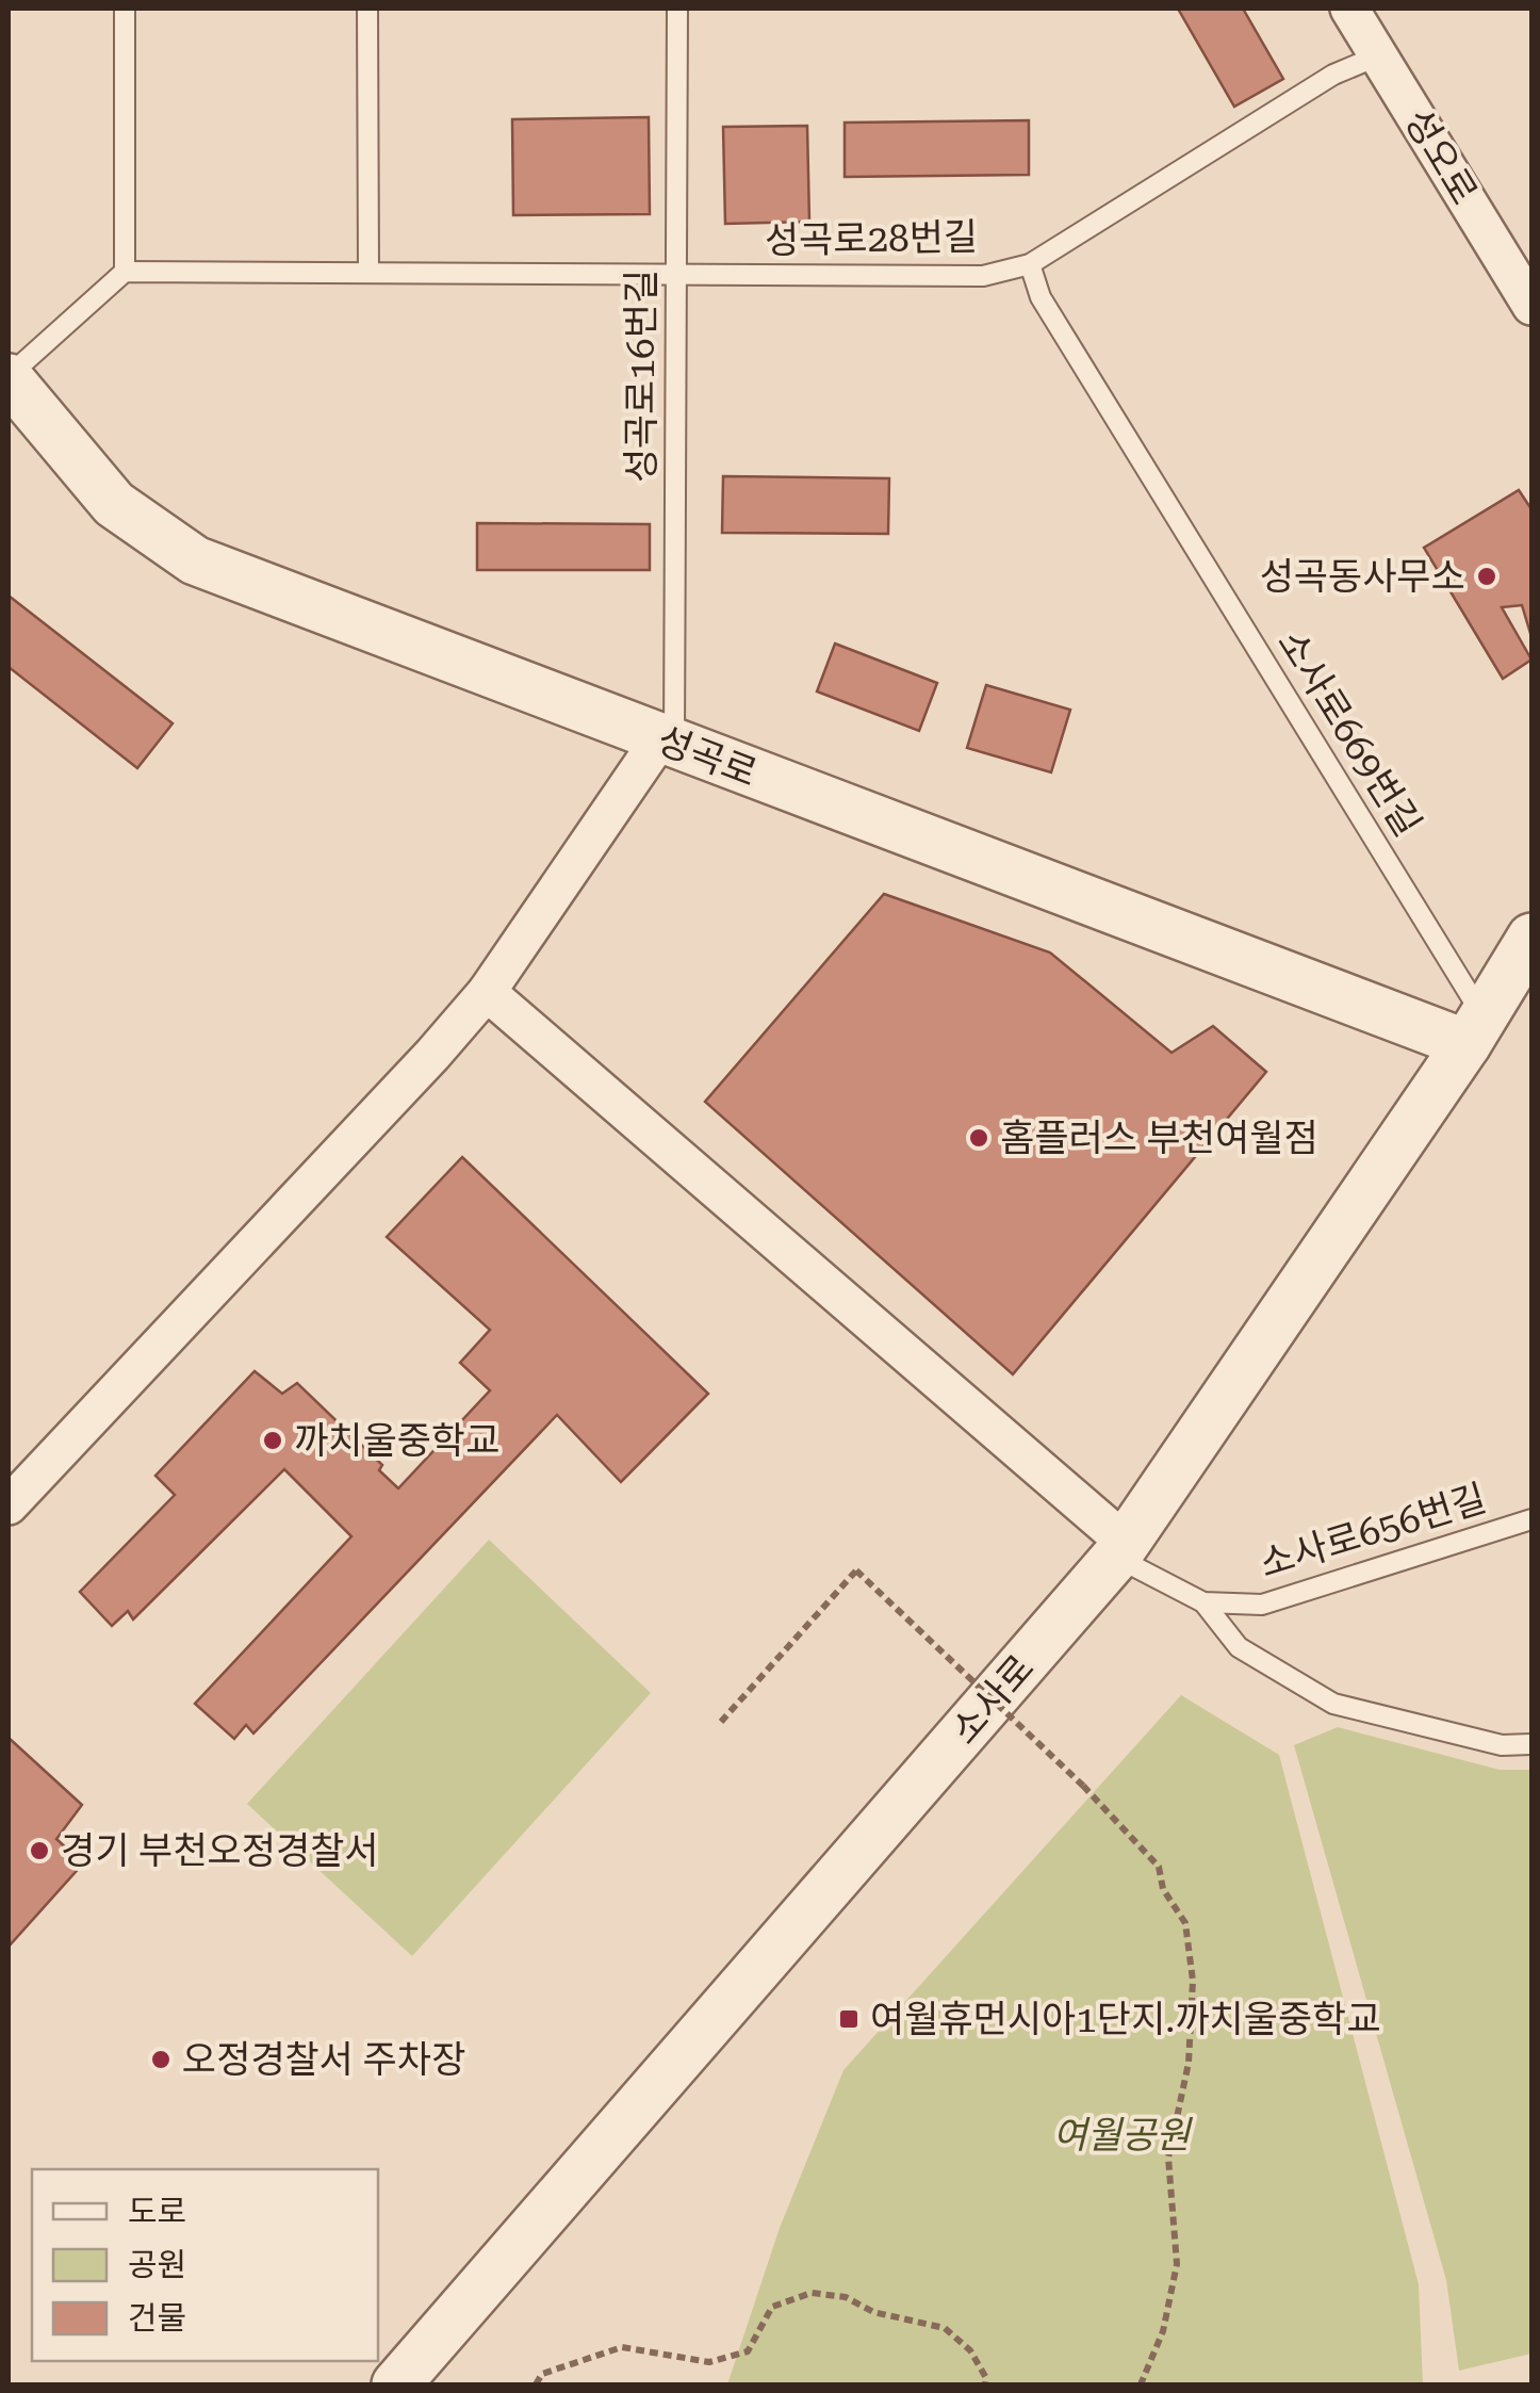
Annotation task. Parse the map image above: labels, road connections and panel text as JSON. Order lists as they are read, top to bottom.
{
  "streets": {
    "street": ["성오로", "성곡로", "소사로"],
    "lane": [
      "성곡로28번길",
      "성곡로16번길",
      "소사로669번길",
      "소사로656번길"
    ]
  },
  "crossings": [
    ["성오로", "성곡로28번길"],
    ["성곡로28번길", "성곡로16번길"],
    ["성곡로28번길", "소사로669번길"],
    ["성곡로16번길", "성곡로"],
    ["소사로669번길", "성곡로"],
    ["소사로669번길", "소사로"],
    ["성곡로", "소사로"],
    ["소사로656번길", "소사로"]
  ],
  "parks": ["여월공원"],
  "places": {
    "other": [
      "성곡동사무소",
      "홈플러스 부천여월점",
      "까치울중학교",
      "경기 부천오정경찰서",
      "오정경찰서 주차장"
    ],
    "transit": ["여월휴먼시아1단지.까치울중학교"]
  },
  "legend": ["도로", "공원", "건물"]
}
